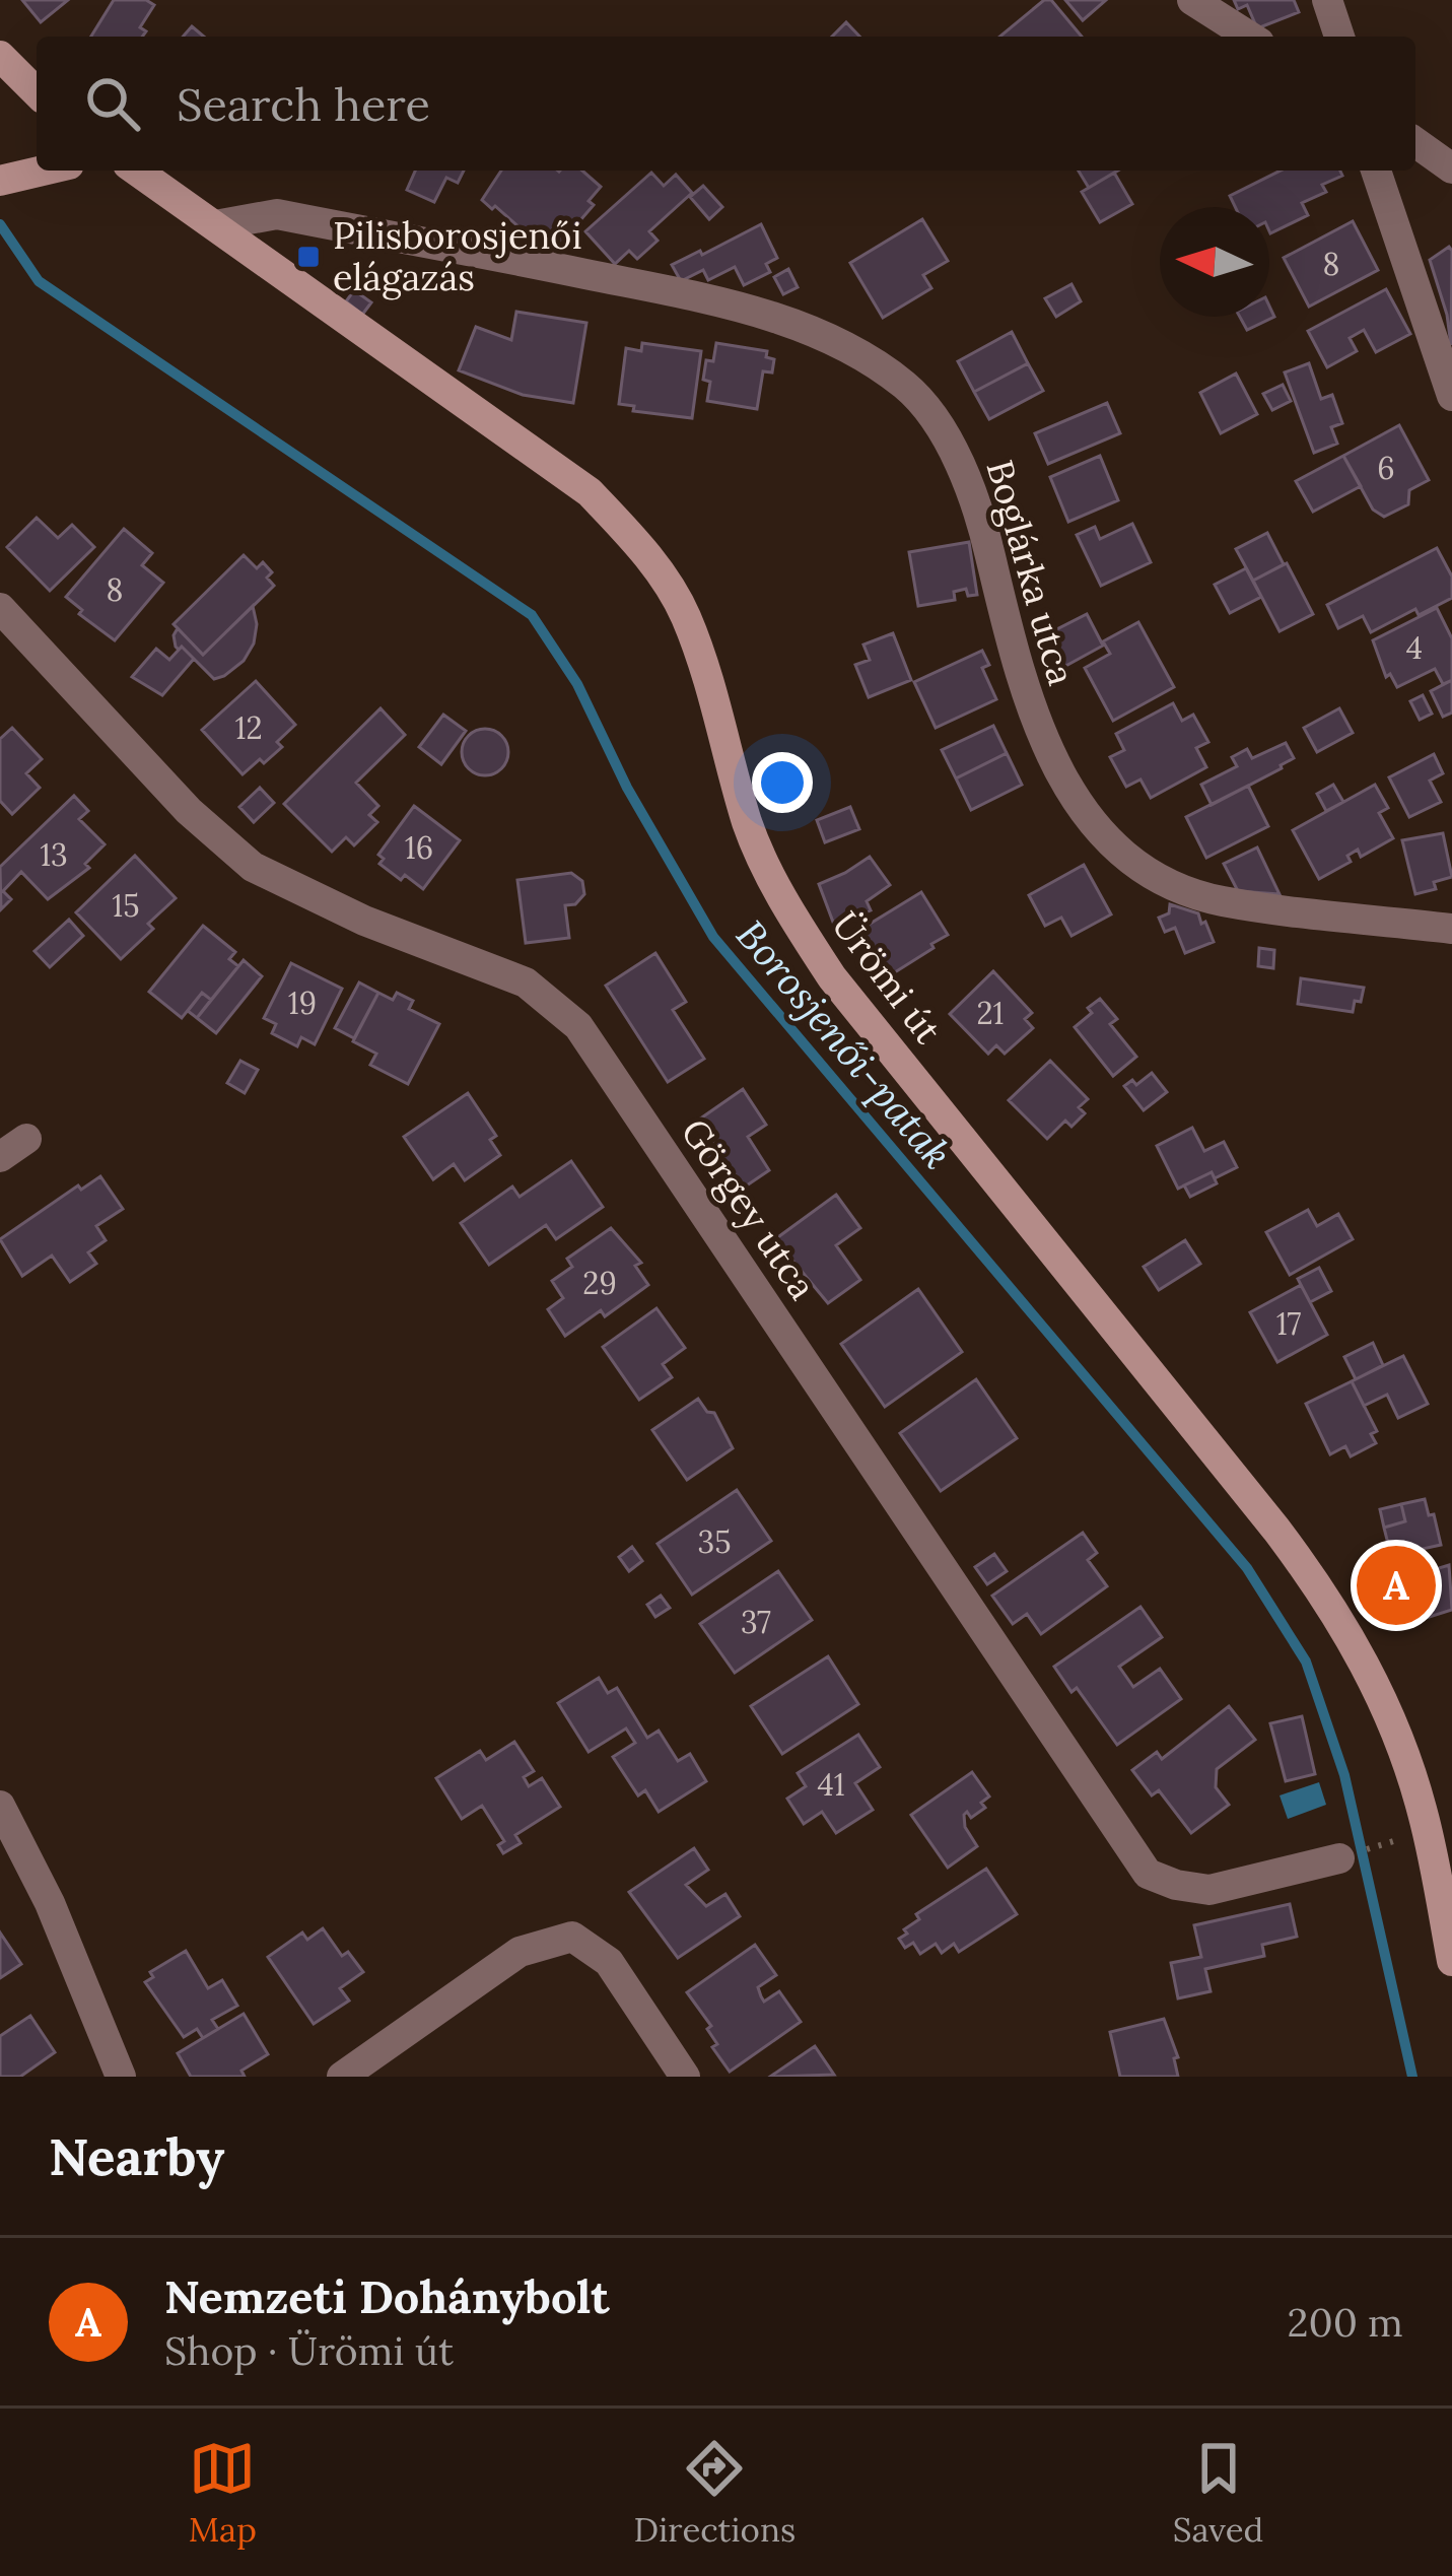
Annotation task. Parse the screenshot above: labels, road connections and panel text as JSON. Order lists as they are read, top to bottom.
{
  "streets": {
    "main road": ["Ürömi út"],
    "street": ["Boglárka utca", "Görgey utca"]
  },
  "crossings": [
    ["Boglárka utca", "Ürömi út"]
  ],
  "water": ["Borosjenői-patak"],
  "places": {
    "transit": ["Pilisborosjenői elágazás"]
  },
  "house_numbers": [
    "8",
    "6",
    "8",
    "4",
    "12",
    "16",
    "13",
    "15",
    "19",
    "21",
    "29",
    "17",
    "35",
    "37",
    "41"
  ],
  "north": "left",
  "page": {
    "search": "Search here",
    "pins": "A",
    "heading": "Nearby",
    "list": [
      {
        "mark": "A",
        "name": "Nemzeti Dohánybolt",
        "note": "Shop · Ürömi út",
        "value": "200 m"
      }
    ],
    "nav": ["Map", "Directions", "Saved"]
  }
}
